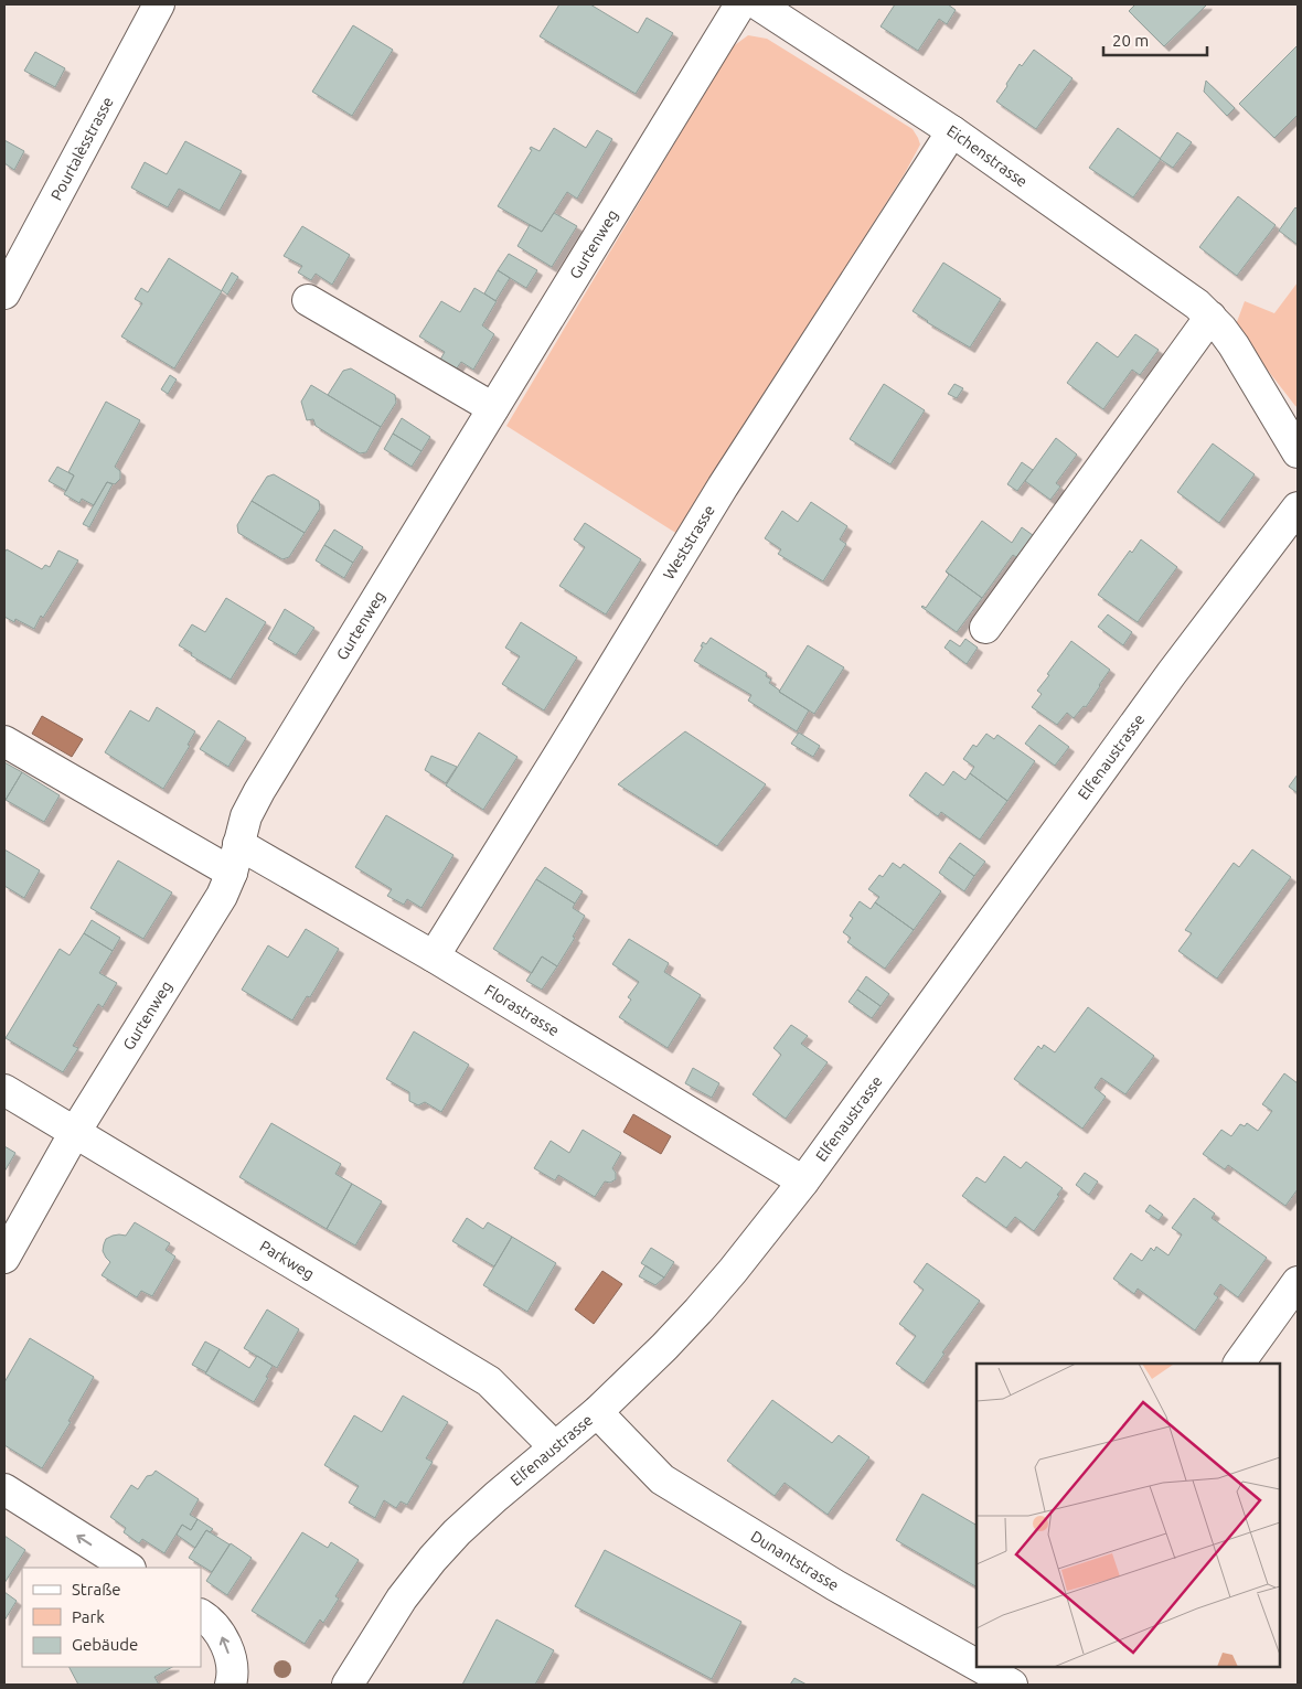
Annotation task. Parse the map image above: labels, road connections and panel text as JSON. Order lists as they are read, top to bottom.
{
  "streets": {
    "street": [
      "Pourtalèsstrasse",
      "Eichenstrasse",
      "Gurtenweg",
      "Weststrasse",
      "Elfenaustrasse",
      "Florastrasse",
      "Parkweg",
      "Dunantstrasse"
    ]
  },
  "crossings": [
    ["Eichenstrasse", "Weststrasse"],
    ["Gurtenweg", "Florastrasse"],
    ["Gurtenweg", "Parkweg"],
    ["Weststrasse", "Florastrasse"],
    ["Elfenaustrasse", "Florastrasse"],
    ["Elfenaustrasse", "Parkweg"],
    ["Elfenaustrasse", "Dunantstrasse"]
  ],
  "legend": ["Straße", "Park", "Gebäude"],
  "scale_bar": "20 m"
}
